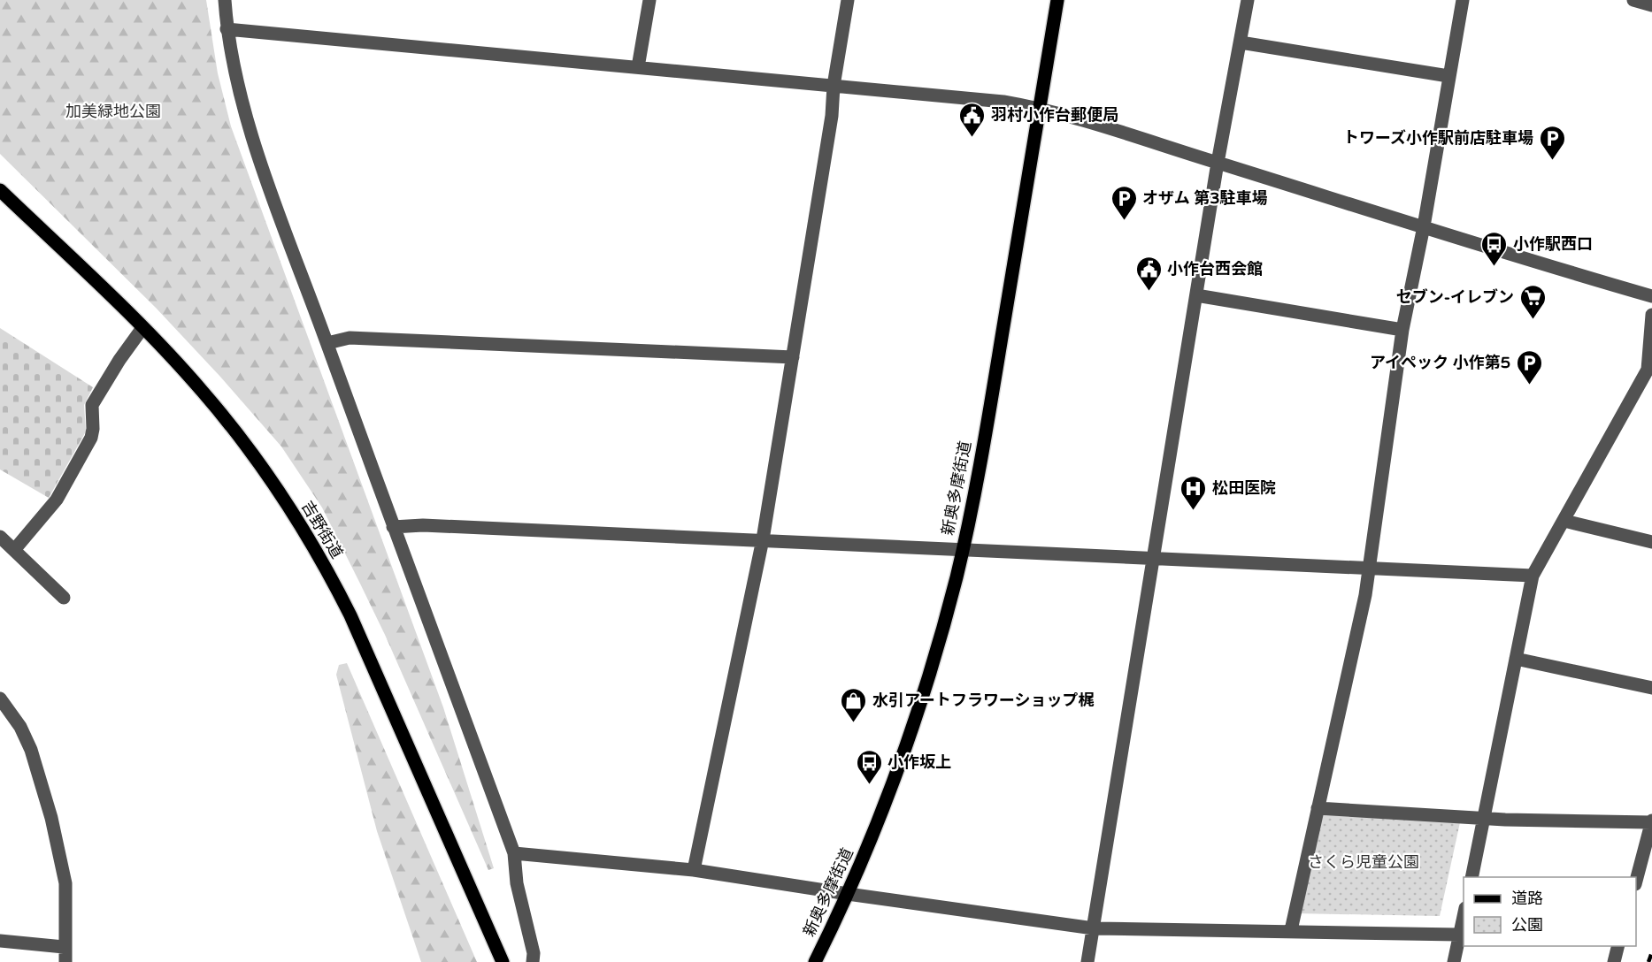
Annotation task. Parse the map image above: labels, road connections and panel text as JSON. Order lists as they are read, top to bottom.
{
  "streets": {
    "main road": ["新奥多摩街道", "吉野街道"]
  },
  "parks": ["加美緑地公園", "さくら児童公園"],
  "places": {
    "public building": ["羽村小作台郵便局", "小作台西会館"],
    "parking": ["トワーズ小作駅前店駐車場", "オザム 第3駐車場", "アイペック 小作第5"],
    "bus stop": ["小作駅西口", "小作坂上"],
    "supermarket": ["セブン-イレブン"],
    "hospital": ["松田医院"],
    "shop": ["水引アートフラワーショップ梶"]
  },
  "legend": ["道路", "公園"]
}
